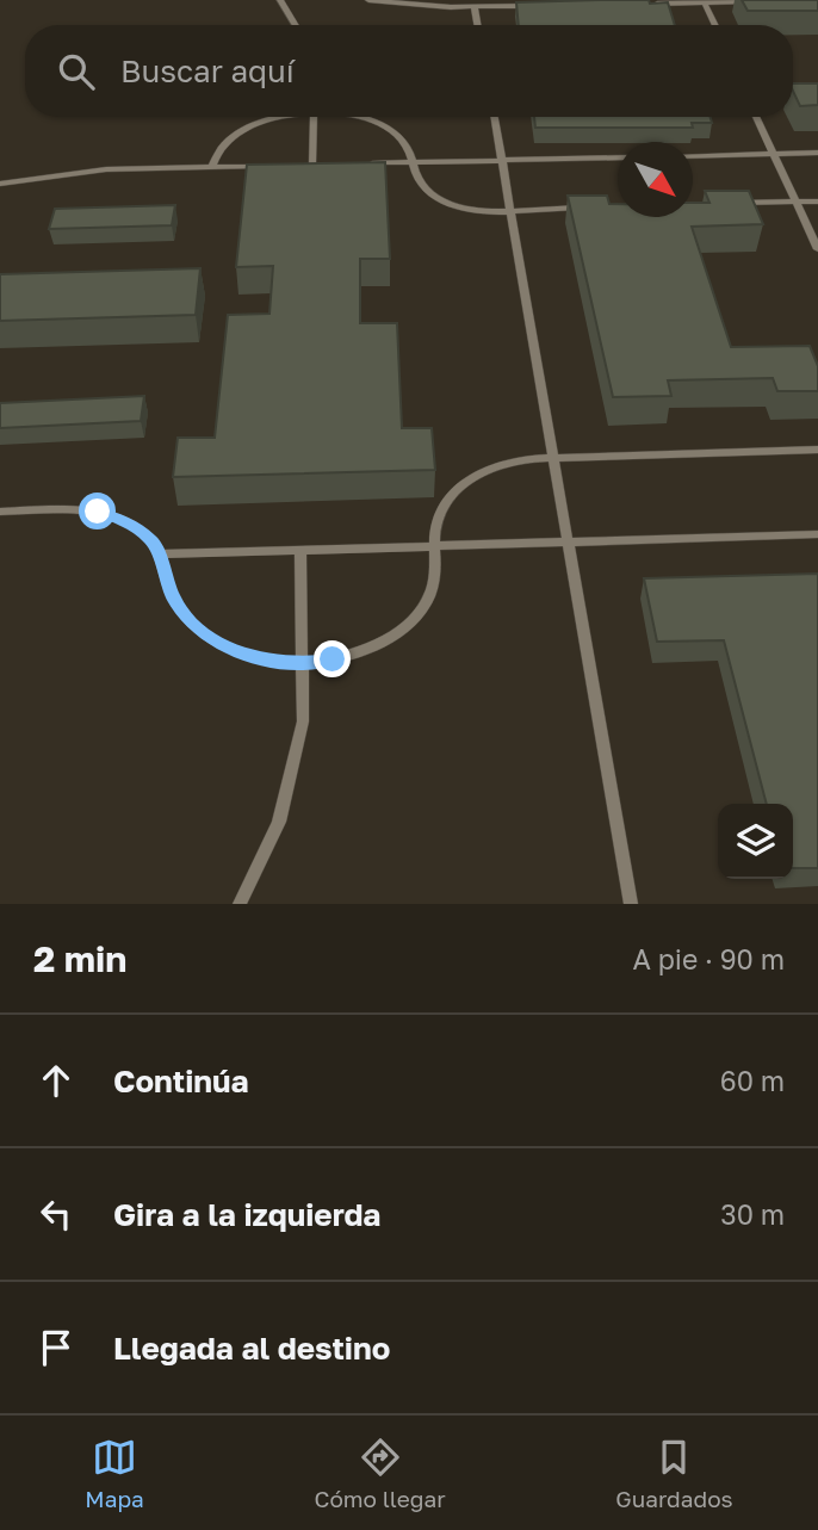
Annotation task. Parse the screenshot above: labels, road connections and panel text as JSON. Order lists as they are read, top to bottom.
{
  "north": "bottom right",
  "page": {
    "search": "Buscar aquí",
    "heading": ["2 min", "A pie · 90 m"],
    "list": [
      ["Continúa", "60 m"],
      ["Gira a la izquierda", "30 m"],
      "Llegada al destino"
    ],
    "nav": ["Mapa", "Cómo llegar", "Guardados"]
  }
}
